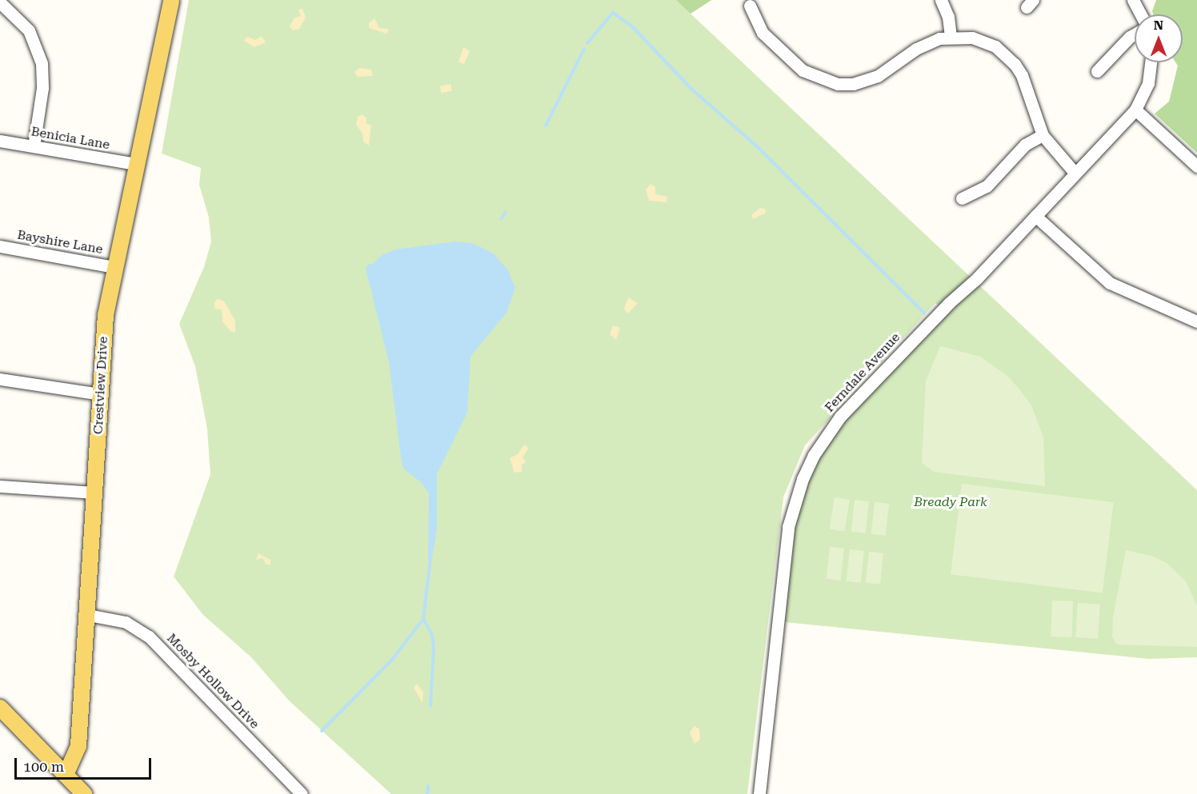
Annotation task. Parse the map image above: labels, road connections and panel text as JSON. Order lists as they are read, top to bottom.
{
  "streets": {
    "main road": ["Crestview Drive"],
    "street": [
      "Benicia Lane",
      "Bayshire Lane",
      "Ferndale Avenue",
      "Mosby Hollow Drive"
    ]
  },
  "crossings": [
    ["Benicia Lane", "Crestview Drive"],
    ["Bayshire Lane", "Crestview Drive"],
    ["Crestview Drive", "Mosby Hollow Drive"]
  ],
  "parks": ["Bready Park"],
  "scale_bar": "100 m",
  "north": "top"
}
